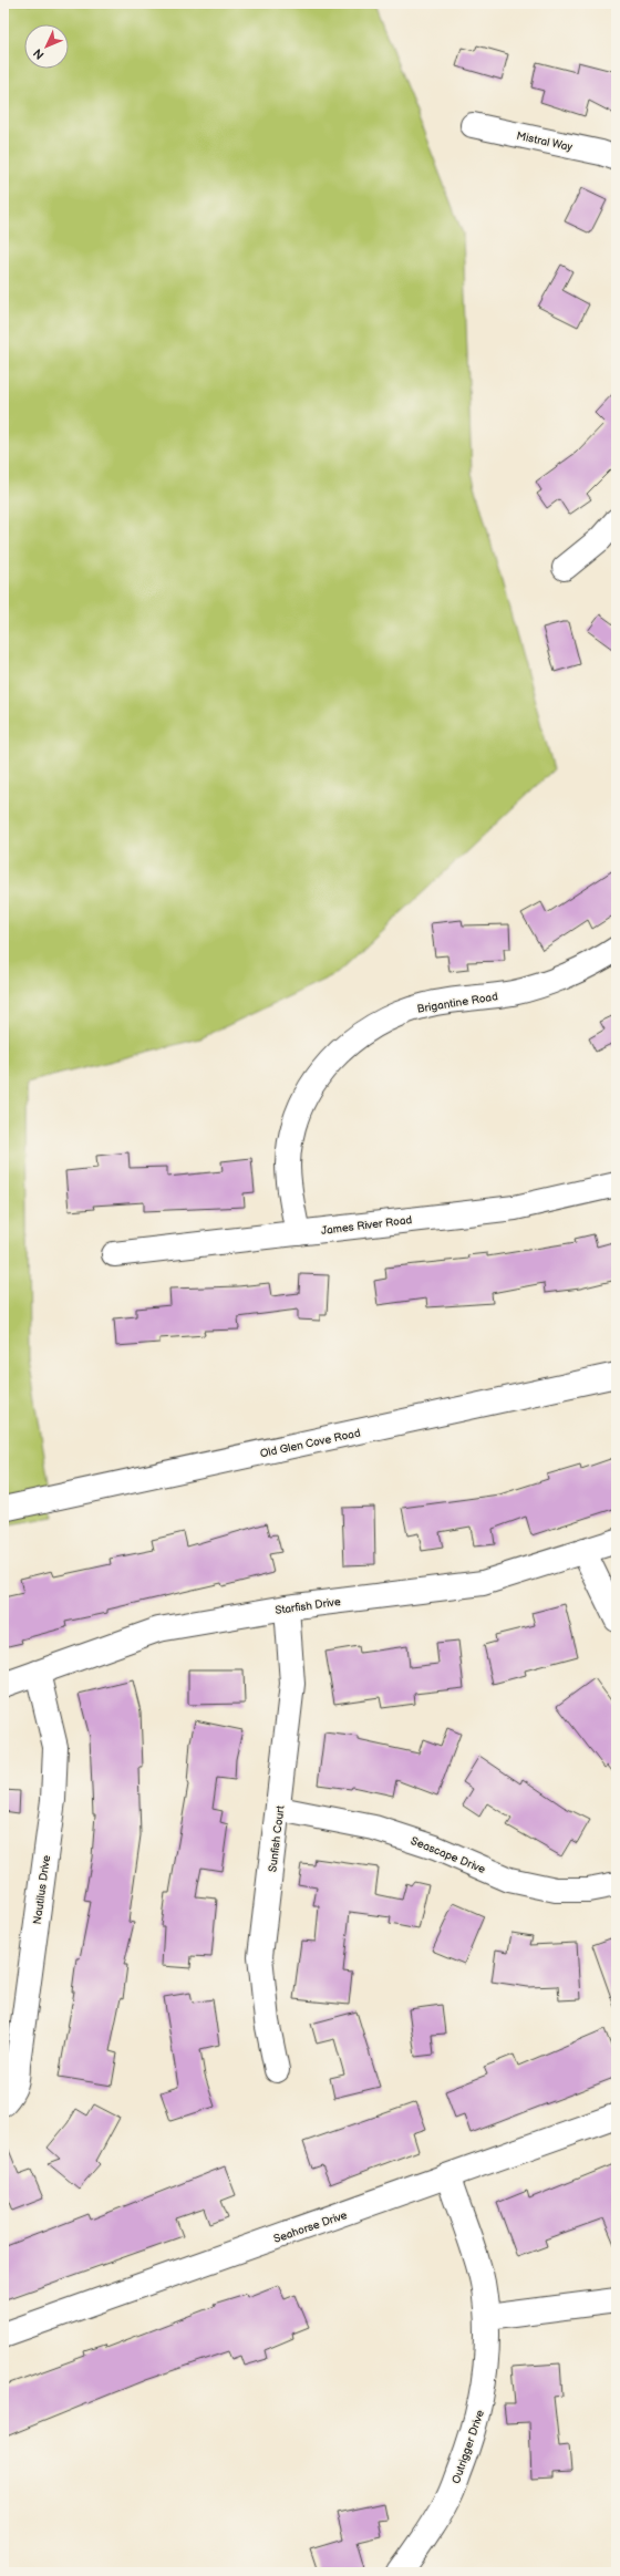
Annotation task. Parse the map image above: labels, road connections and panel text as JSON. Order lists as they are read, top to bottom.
{
  "streets": {
    "street": [
      "Mistral Way",
      "Brigantine Road",
      "James River Road",
      "Old Glen Cove Road",
      "Starfish Drive",
      "Sunfish Court",
      "Seascape Drive",
      "Nautilus Drive",
      "Seahorse Drive",
      "Outrigger Drive"
    ]
  },
  "crossings": [
    ["Brigantine Road", "James River Road"],
    ["Starfish Drive", "Sunfish Court"],
    ["Starfish Drive", "Nautilus Drive"],
    ["Sunfish Court", "Seascape Drive"],
    ["Seahorse Drive", "Outrigger Drive"]
  ],
  "north": "bottom left"
}
